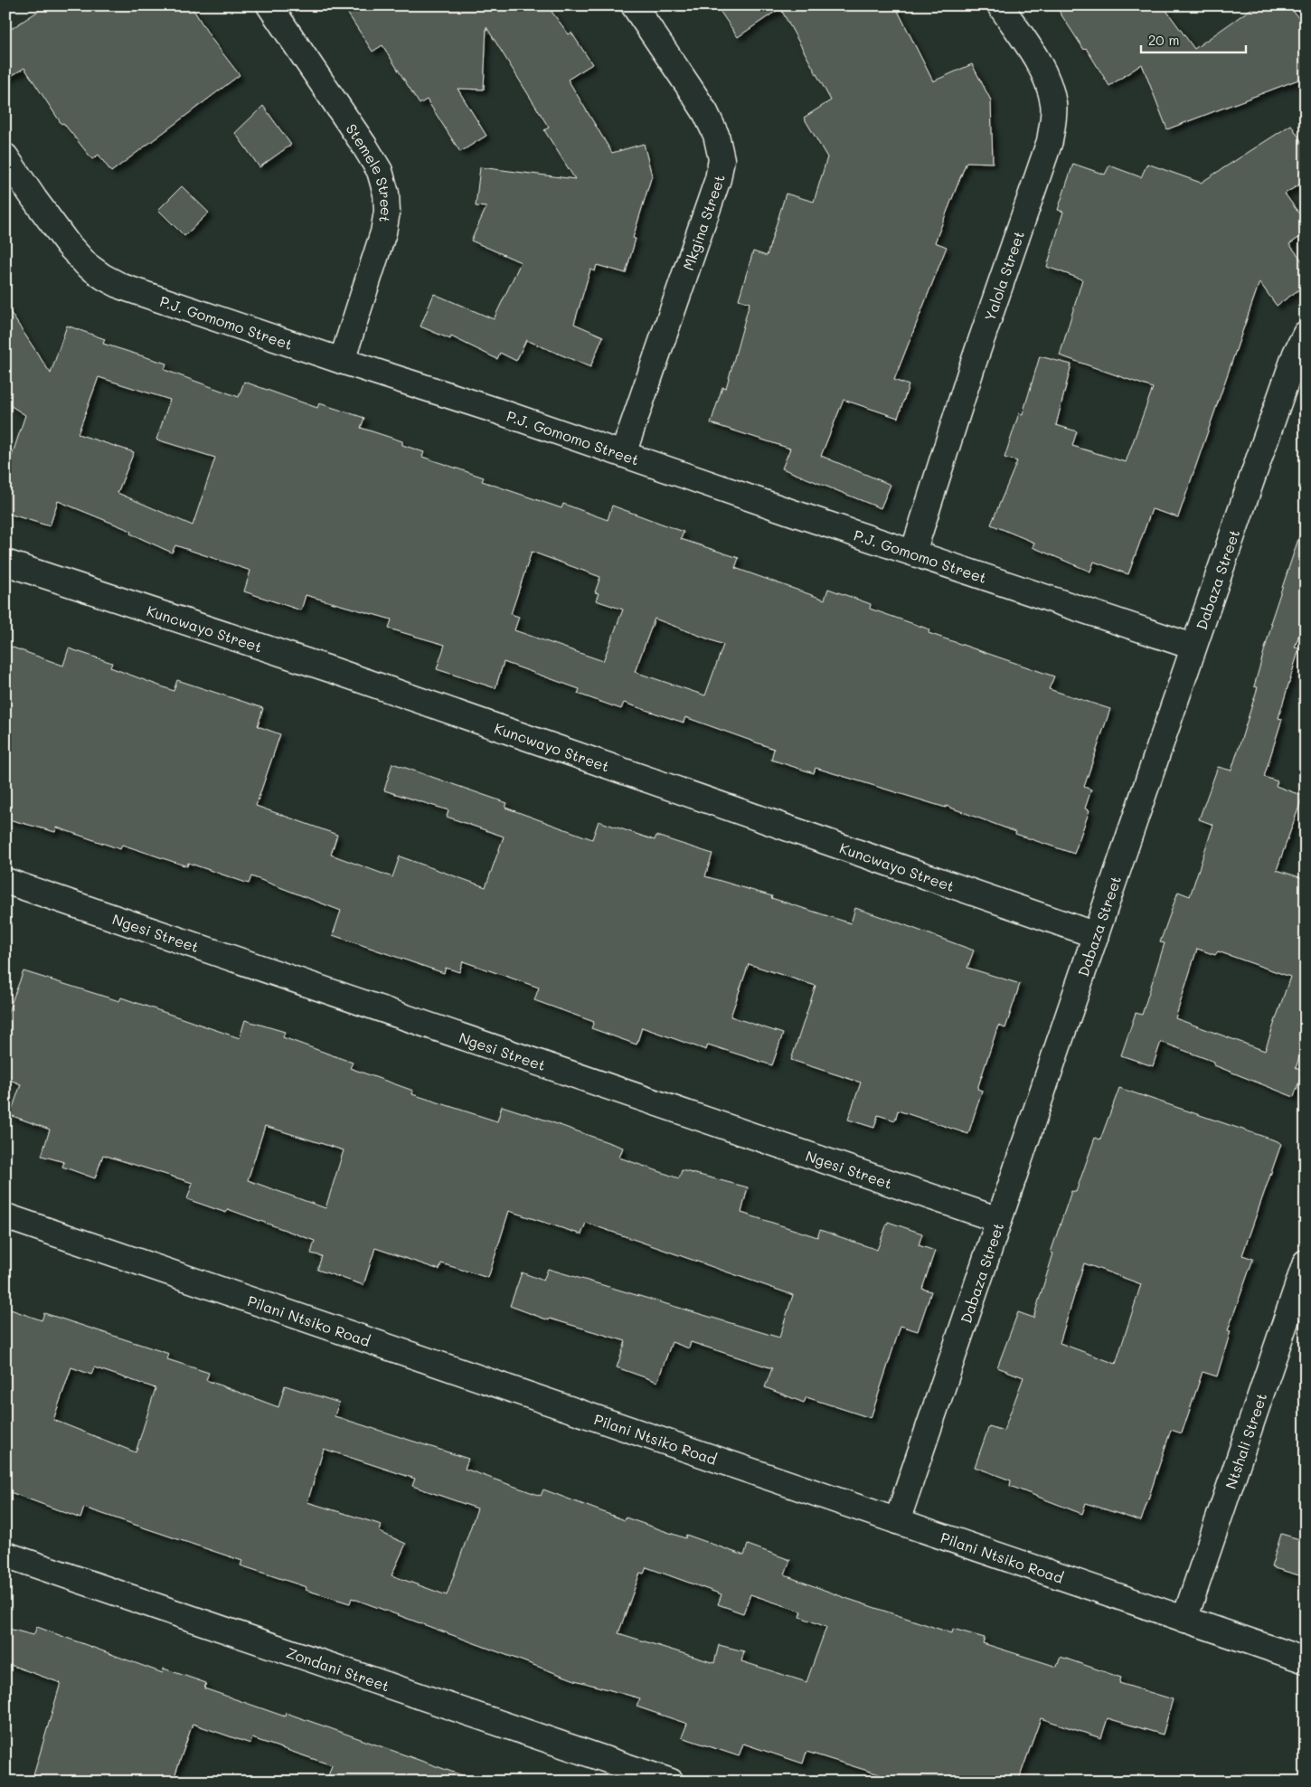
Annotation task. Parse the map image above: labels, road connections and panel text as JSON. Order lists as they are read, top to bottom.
{
  "streets": {
    "street": [
      "Stemele Street",
      "Mkgina Street",
      "Yalola Street",
      "P.J. Gomomo Street",
      "Dabaza Street",
      "Kuncwayo Street",
      "Ngesi Street",
      "Pilani Ntsiko Road",
      "Ntshali Street",
      "Zondani Street"
    ]
  },
  "crossings": [
    ["Stemele Street", "P.J. Gomomo Street"],
    ["Mkgina Street", "P.J. Gomomo Street"],
    ["Yalola Street", "P.J. Gomomo Street"],
    ["P.J. Gomomo Street", "Dabaza Street"],
    ["Dabaza Street", "Kuncwayo Street"],
    ["Dabaza Street", "Ngesi Street"],
    ["Dabaza Street", "Pilani Ntsiko Road"],
    ["Pilani Ntsiko Road", "Ntshali Street"]
  ],
  "scale_bar": "20 m"
}
